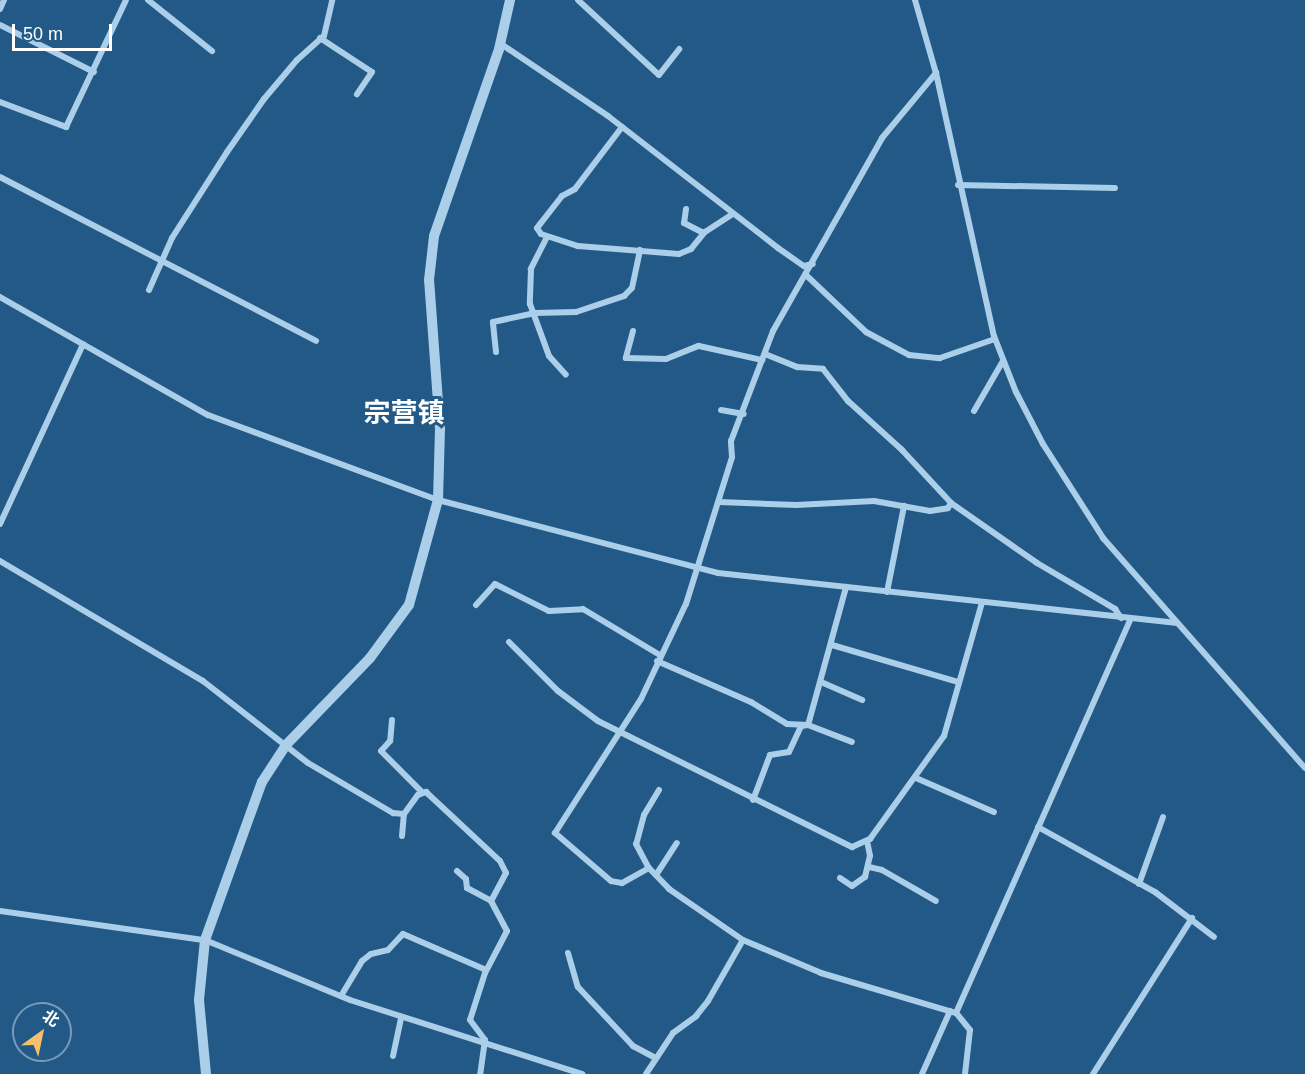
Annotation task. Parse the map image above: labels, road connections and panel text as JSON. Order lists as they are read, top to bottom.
{
  "districts": ["宗营镇"],
  "scale_bar": "50 m",
  "north": "top right"
}
